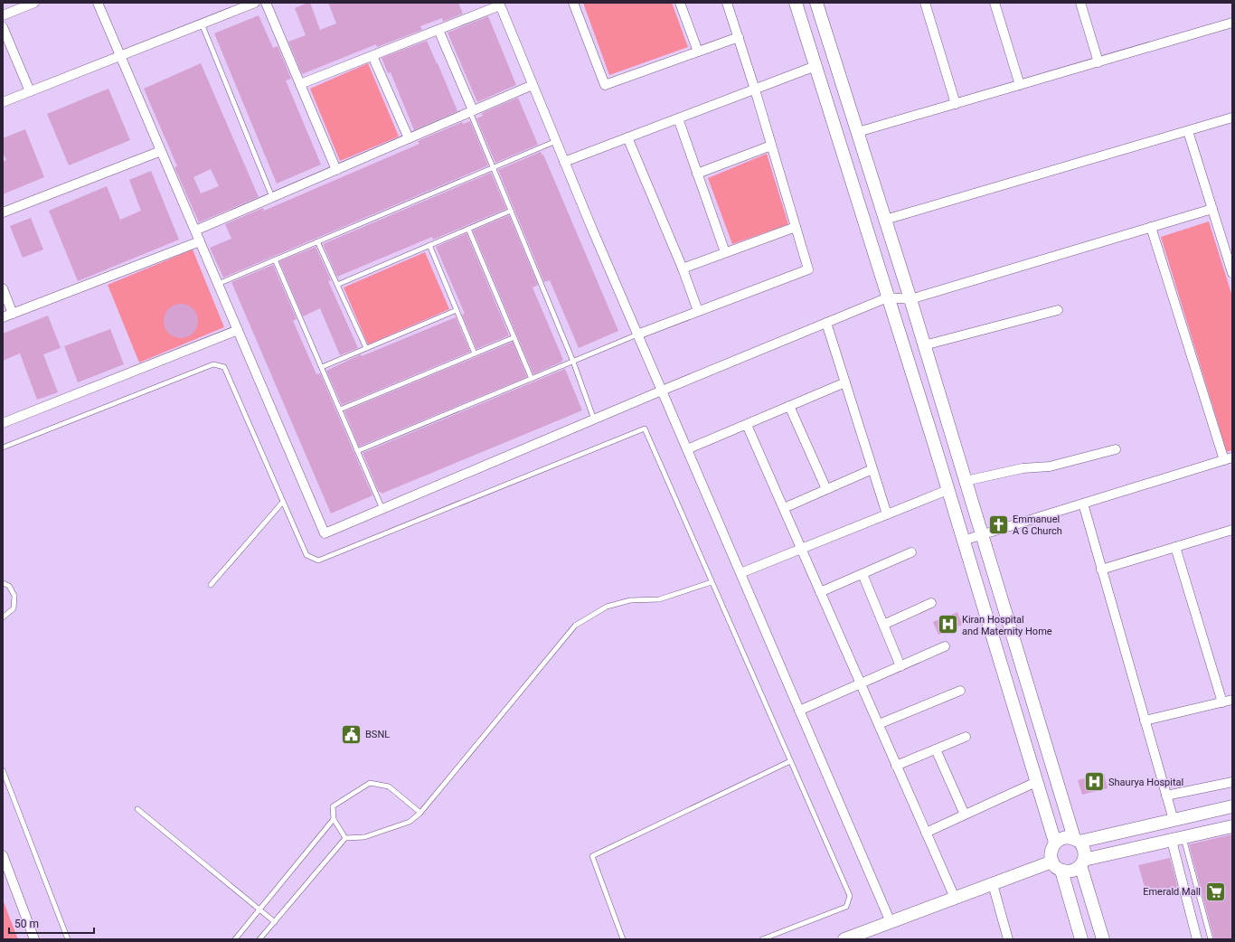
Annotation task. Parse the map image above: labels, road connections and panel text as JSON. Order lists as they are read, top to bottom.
{
  "places": {
    "church": ["Emmanuel A G Church"],
    "hospital": ["Kiran Hospital and Maternity Home", "Shaurya Hospital"],
    "public building": ["BSNL"],
    "supermarket": ["Emerald Mall"]
  },
  "scale_bar": "50 m"
}
